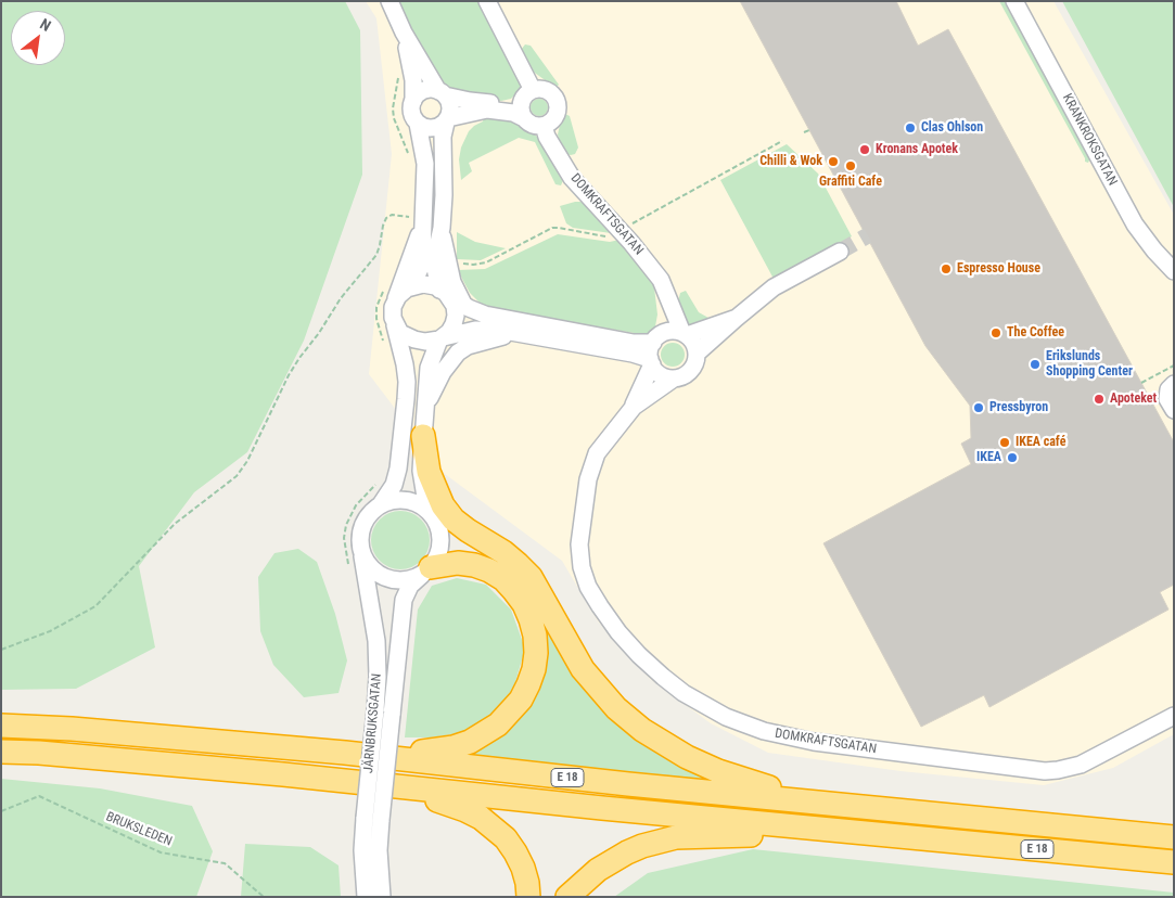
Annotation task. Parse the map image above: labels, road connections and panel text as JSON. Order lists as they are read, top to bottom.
{
  "streets": {
    "highway": ["E 18"],
    "street": ["KRANKROKSGATAN", "DOMKRAFTSGATAN", "JÄRNBRUKSGATAN"],
    "path": ["BRUKSLEDEN"]
  },
  "crossings": [
    ["JÄRNBRUKSGATAN", "E 18"]
  ],
  "places": [
    "Clas Ohlson",
    "Kronans Apotek",
    "Chilli & Wok",
    "Graffiti Cafe",
    "Espresso House",
    "The Coffee",
    "Erikslunds Shopping Center",
    "Apoteket",
    "Pressbyron",
    "IKEA café",
    "IKEA"
  ],
  "north": "top right"
}
